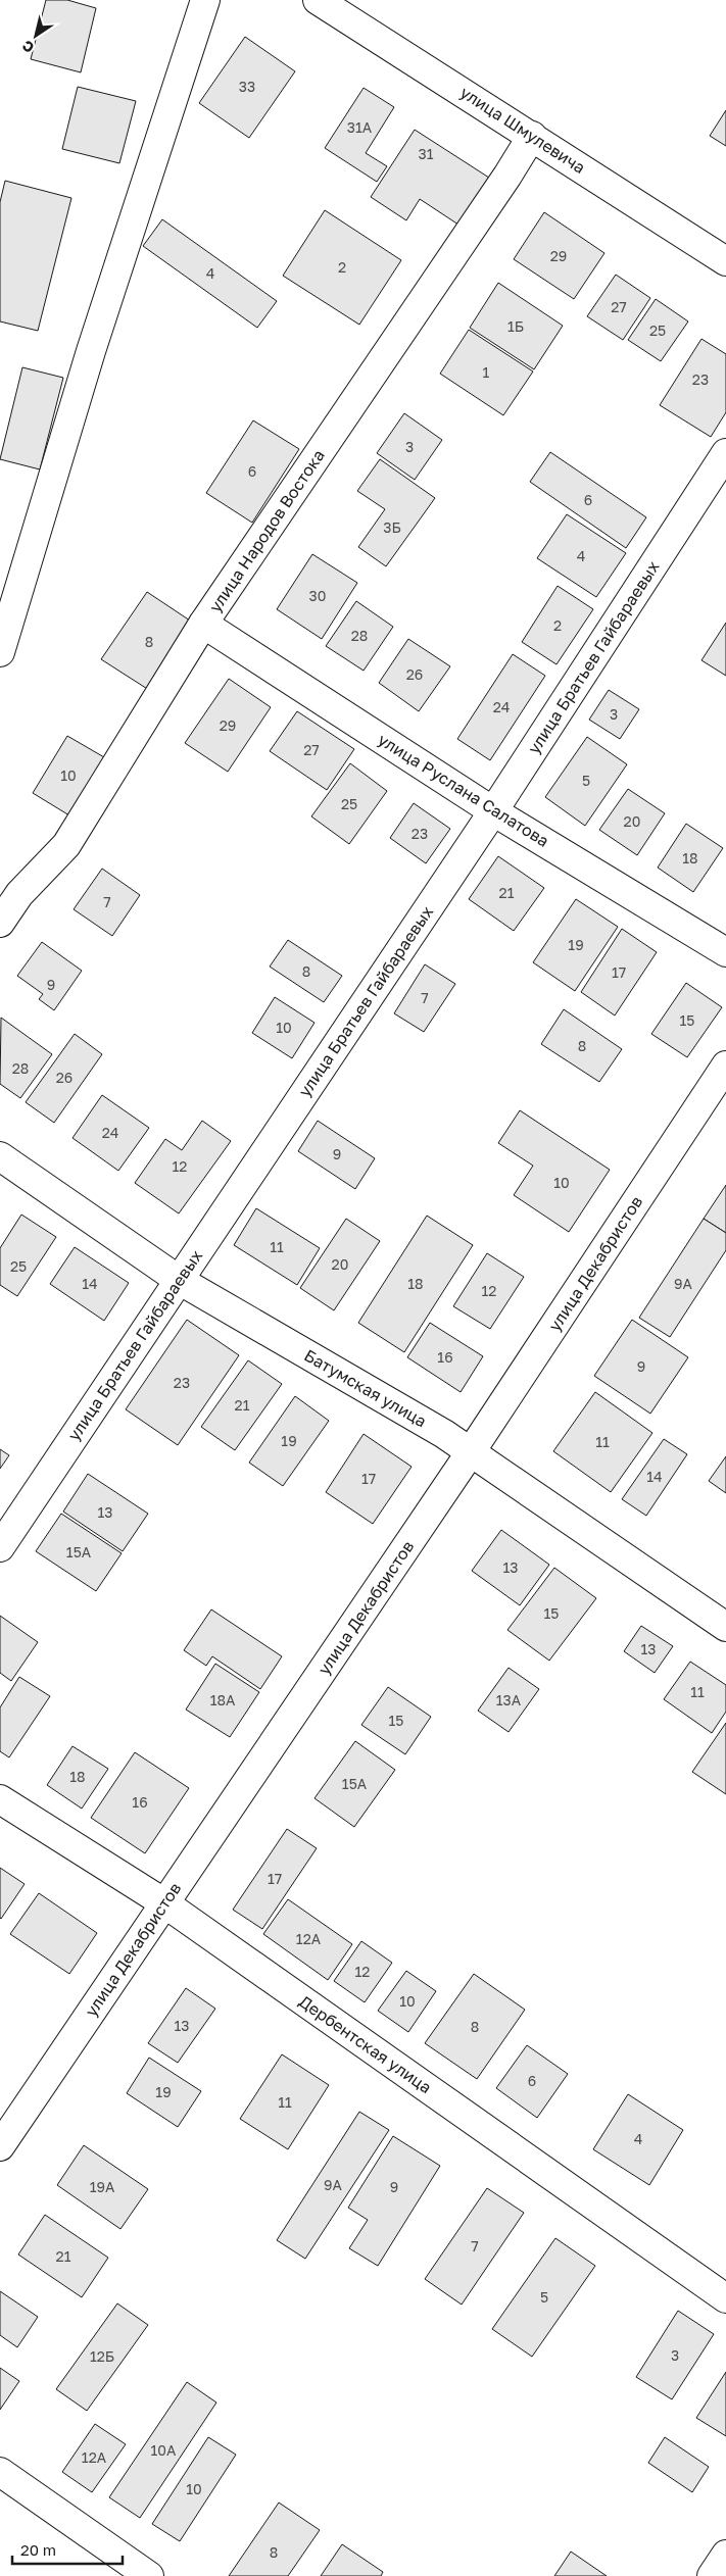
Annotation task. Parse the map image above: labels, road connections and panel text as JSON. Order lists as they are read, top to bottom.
{
  "streets": {
    "street": [
      "улица Шмулевича",
      "улица Народов Востока",
      "улица Братьев Гайбараевых",
      "улица Руслана Салатова",
      "улица Декабристов",
      "Батумская улица",
      "Дербентская улица"
    ]
  },
  "crossings": [
    ["улица Шмулевича", "улица Народов Востока"],
    ["улица Народов Востока", "улица Руслана Салатова"],
    ["улица Братьев Гайбараевых", "улица Руслана Салатова"],
    ["улица Братьев Гайбараевых", "Батумская улица"],
    ["улица Декабристов", "Батумская улица"],
    ["улица Декабристов", "Дербентская улица"]
  ],
  "house_numbers": [
    "33",
    "31А",
    "31",
    "29",
    "2",
    "4",
    "27",
    "1Б",
    "25",
    "1",
    "23",
    "3",
    "6",
    "6",
    "3Б",
    "4",
    "30",
    "2",
    "28",
    "8",
    "26",
    "24",
    "3",
    "29",
    "27",
    "10",
    "5",
    "25",
    "20",
    "23",
    "18",
    "21",
    "7",
    "19",
    "8",
    "17",
    "9",
    "7",
    "15",
    "10",
    "8",
    "28",
    "26",
    "24",
    "9",
    "12",
    "10",
    "11",
    "20",
    "25",
    "14",
    "18",
    "9А",
    "12",
    "16",
    "9",
    "23",
    "21",
    "19",
    "11",
    "14",
    "17",
    "13",
    "15А",
    "13",
    "15",
    "13",
    "11",
    "18А",
    "13А",
    "15",
    "18",
    "15А",
    "16",
    "17",
    "12А",
    "12",
    "10",
    "13",
    "8",
    "6",
    "19",
    "11",
    "4",
    "9А",
    "19А",
    "9",
    "7",
    "21",
    "5",
    "3",
    "12Б",
    "10А",
    "12А",
    "10",
    "8"
  ],
  "scale_bar": "20 m",
  "north": "bottom left"
}
